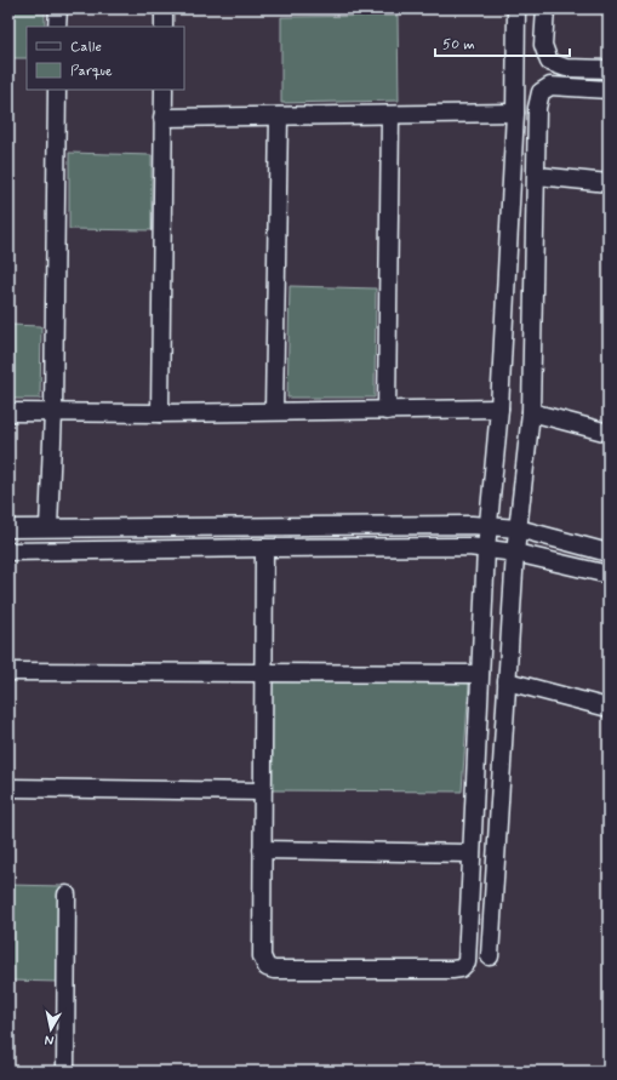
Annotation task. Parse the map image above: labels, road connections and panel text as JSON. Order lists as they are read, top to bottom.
{
  "legend": ["Calle", "Parque"],
  "scale_bar": "50 m",
  "north": "bottom"
}
